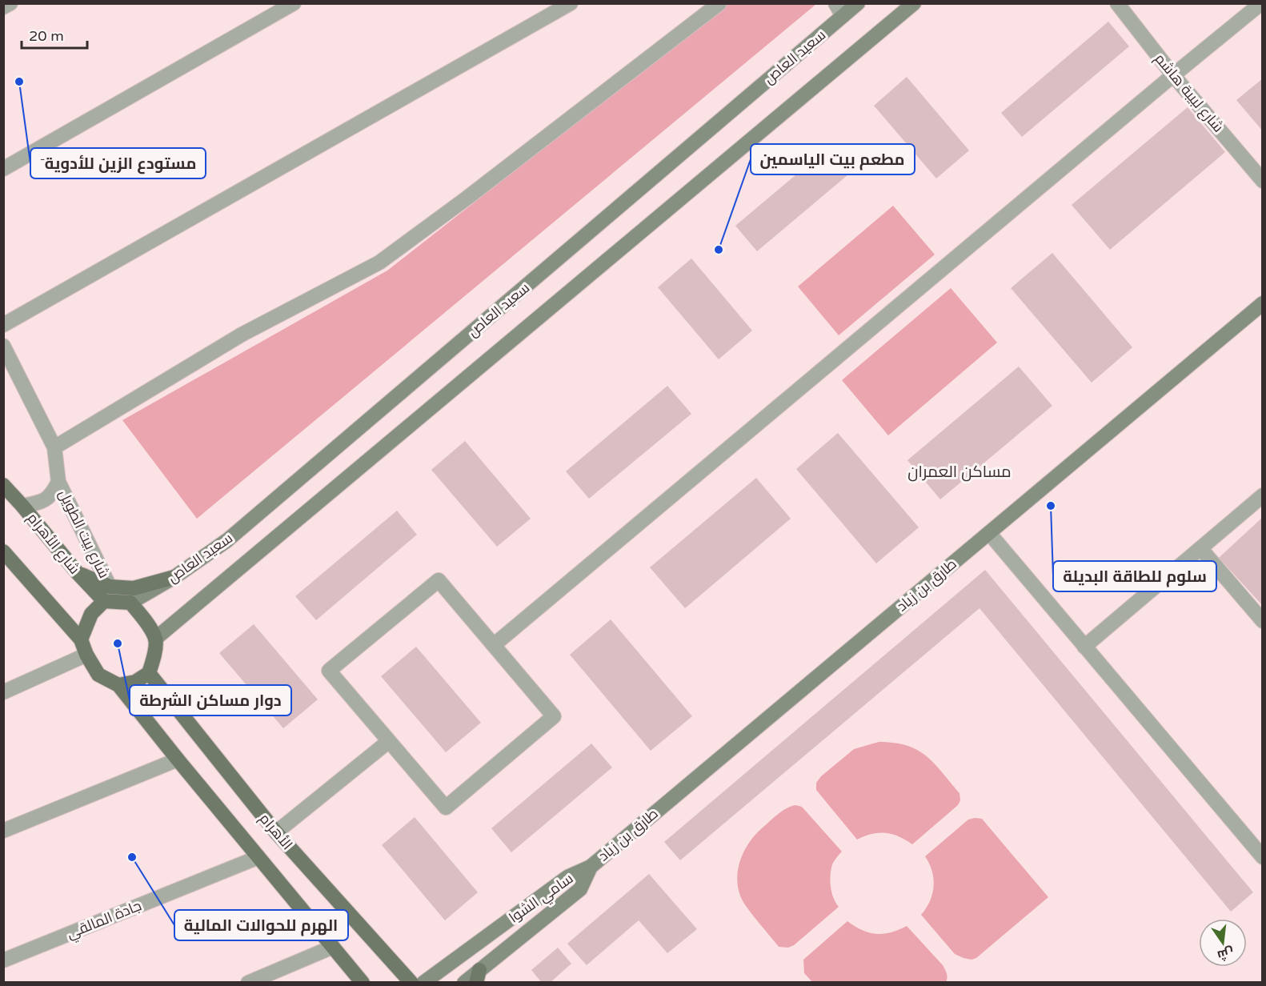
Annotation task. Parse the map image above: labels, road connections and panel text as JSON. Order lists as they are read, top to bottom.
{
  "streets": {
    "main road": [
      "سعيد العاص",
      "شارع الأهرام",
      "طارق بن زياد",
      "الأهرام",
      "سامي الشوا"
    ],
    "street": ["شارع لبيبة هاشم", "شارع بيت الطويل", "جادة المالقي"]
  },
  "crossings": [
    ["سعيد العاص", "شارع الأهرام"],
    ["سعيد العاص", "الأهرام"],
    ["شارع الأهرام", "الأهرام"],
    ["طارق بن زياد", "سامي الشوا"],
    ["الأهرام", "جادة المالقي"]
  ],
  "districts": ["مساكن العمران"],
  "places": [
    "َ مستودع الزين للأدوية",
    "مطعم بيت الياسمين",
    "سلوم للطاقة البديلة",
    "دوار مساكن الشرطة",
    "الهرم للحوالات المالية"
  ],
  "scale_bar": "20 m",
  "north": "bottom"
}
